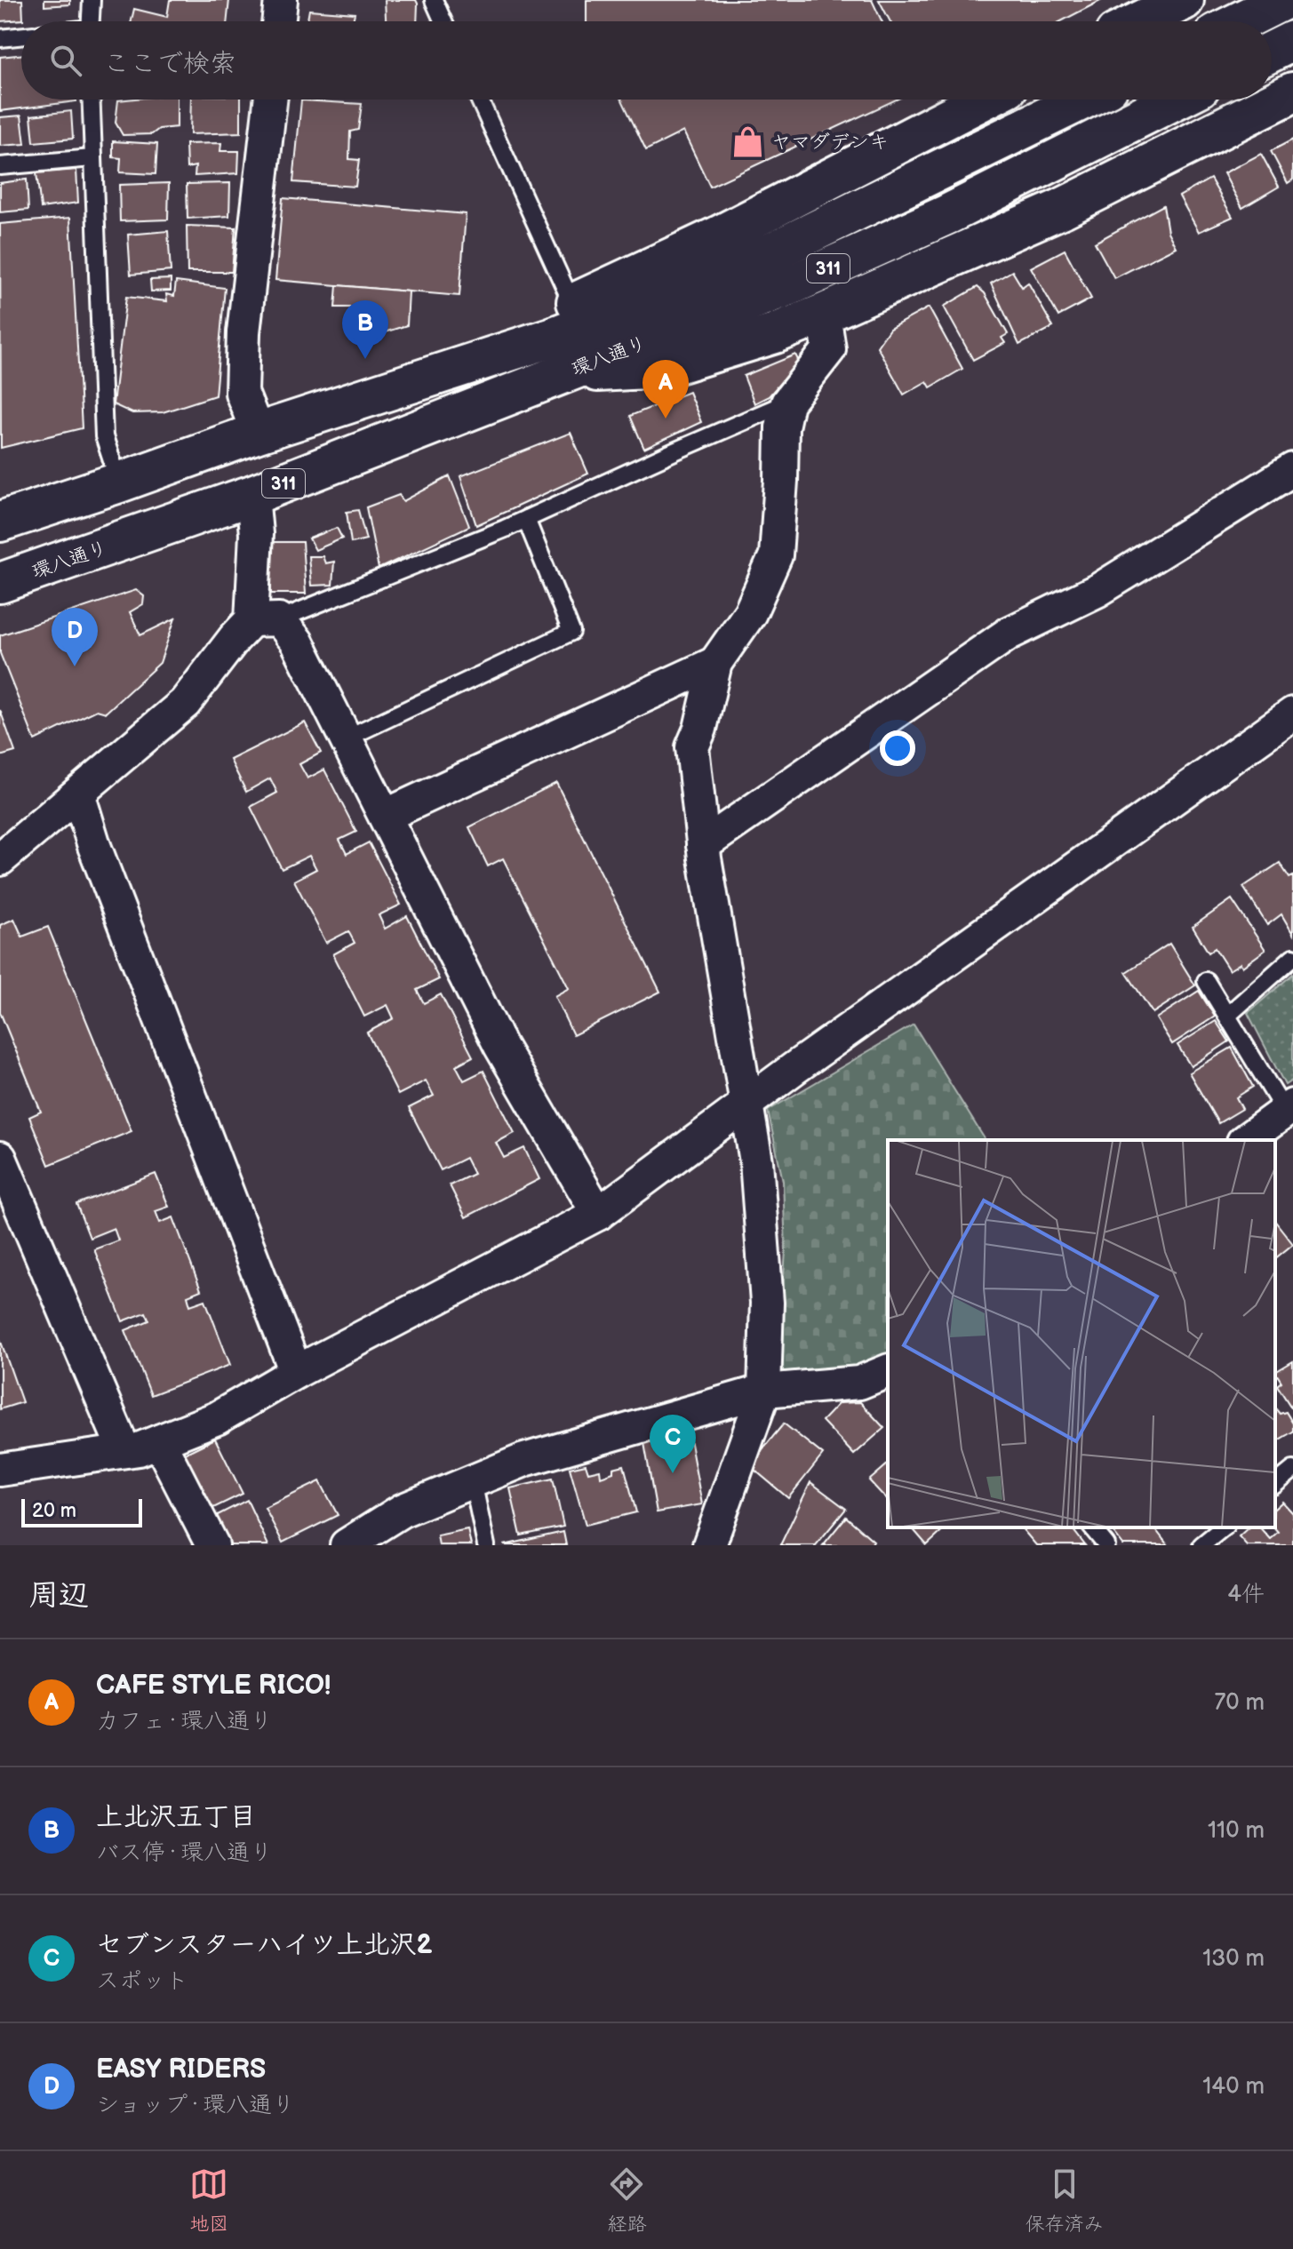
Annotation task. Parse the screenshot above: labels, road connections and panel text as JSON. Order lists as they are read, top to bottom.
{
  "streets": {
    "main road": ["311", "環八通り"]
  },
  "places": {
    "shop": ["ヤマダデンキ"]
  },
  "scale_bar": "20 m",
  "page": {
    "search": "ここで検索",
    "pins": [
      "B",
      "A",
      "D",
      "C"
    ],
    "scale": "20 m",
    "heading": ["周辺", "4件"],
    "list": [
      {
        "mark": "A",
        "name": "CAFE STYLE RICO!",
        "note": "カフェ · 環八通り",
        "value": "70 m"
      },
      {
        "mark": "B",
        "name": "上北沢五丁目",
        "note": "バス停 · 環八通り",
        "value": "110 m"
      },
      {
        "mark": "C",
        "name": "セブンスターハイツ上北沢2",
        "note": "スポット",
        "value": "130 m"
      },
      {
        "mark": "D",
        "name": "EASY RIDERS",
        "note": "ショップ · 環八通り",
        "value": "140 m"
      }
    ],
    "nav": ["地図", "経路", "保存済み"]
  }
}
